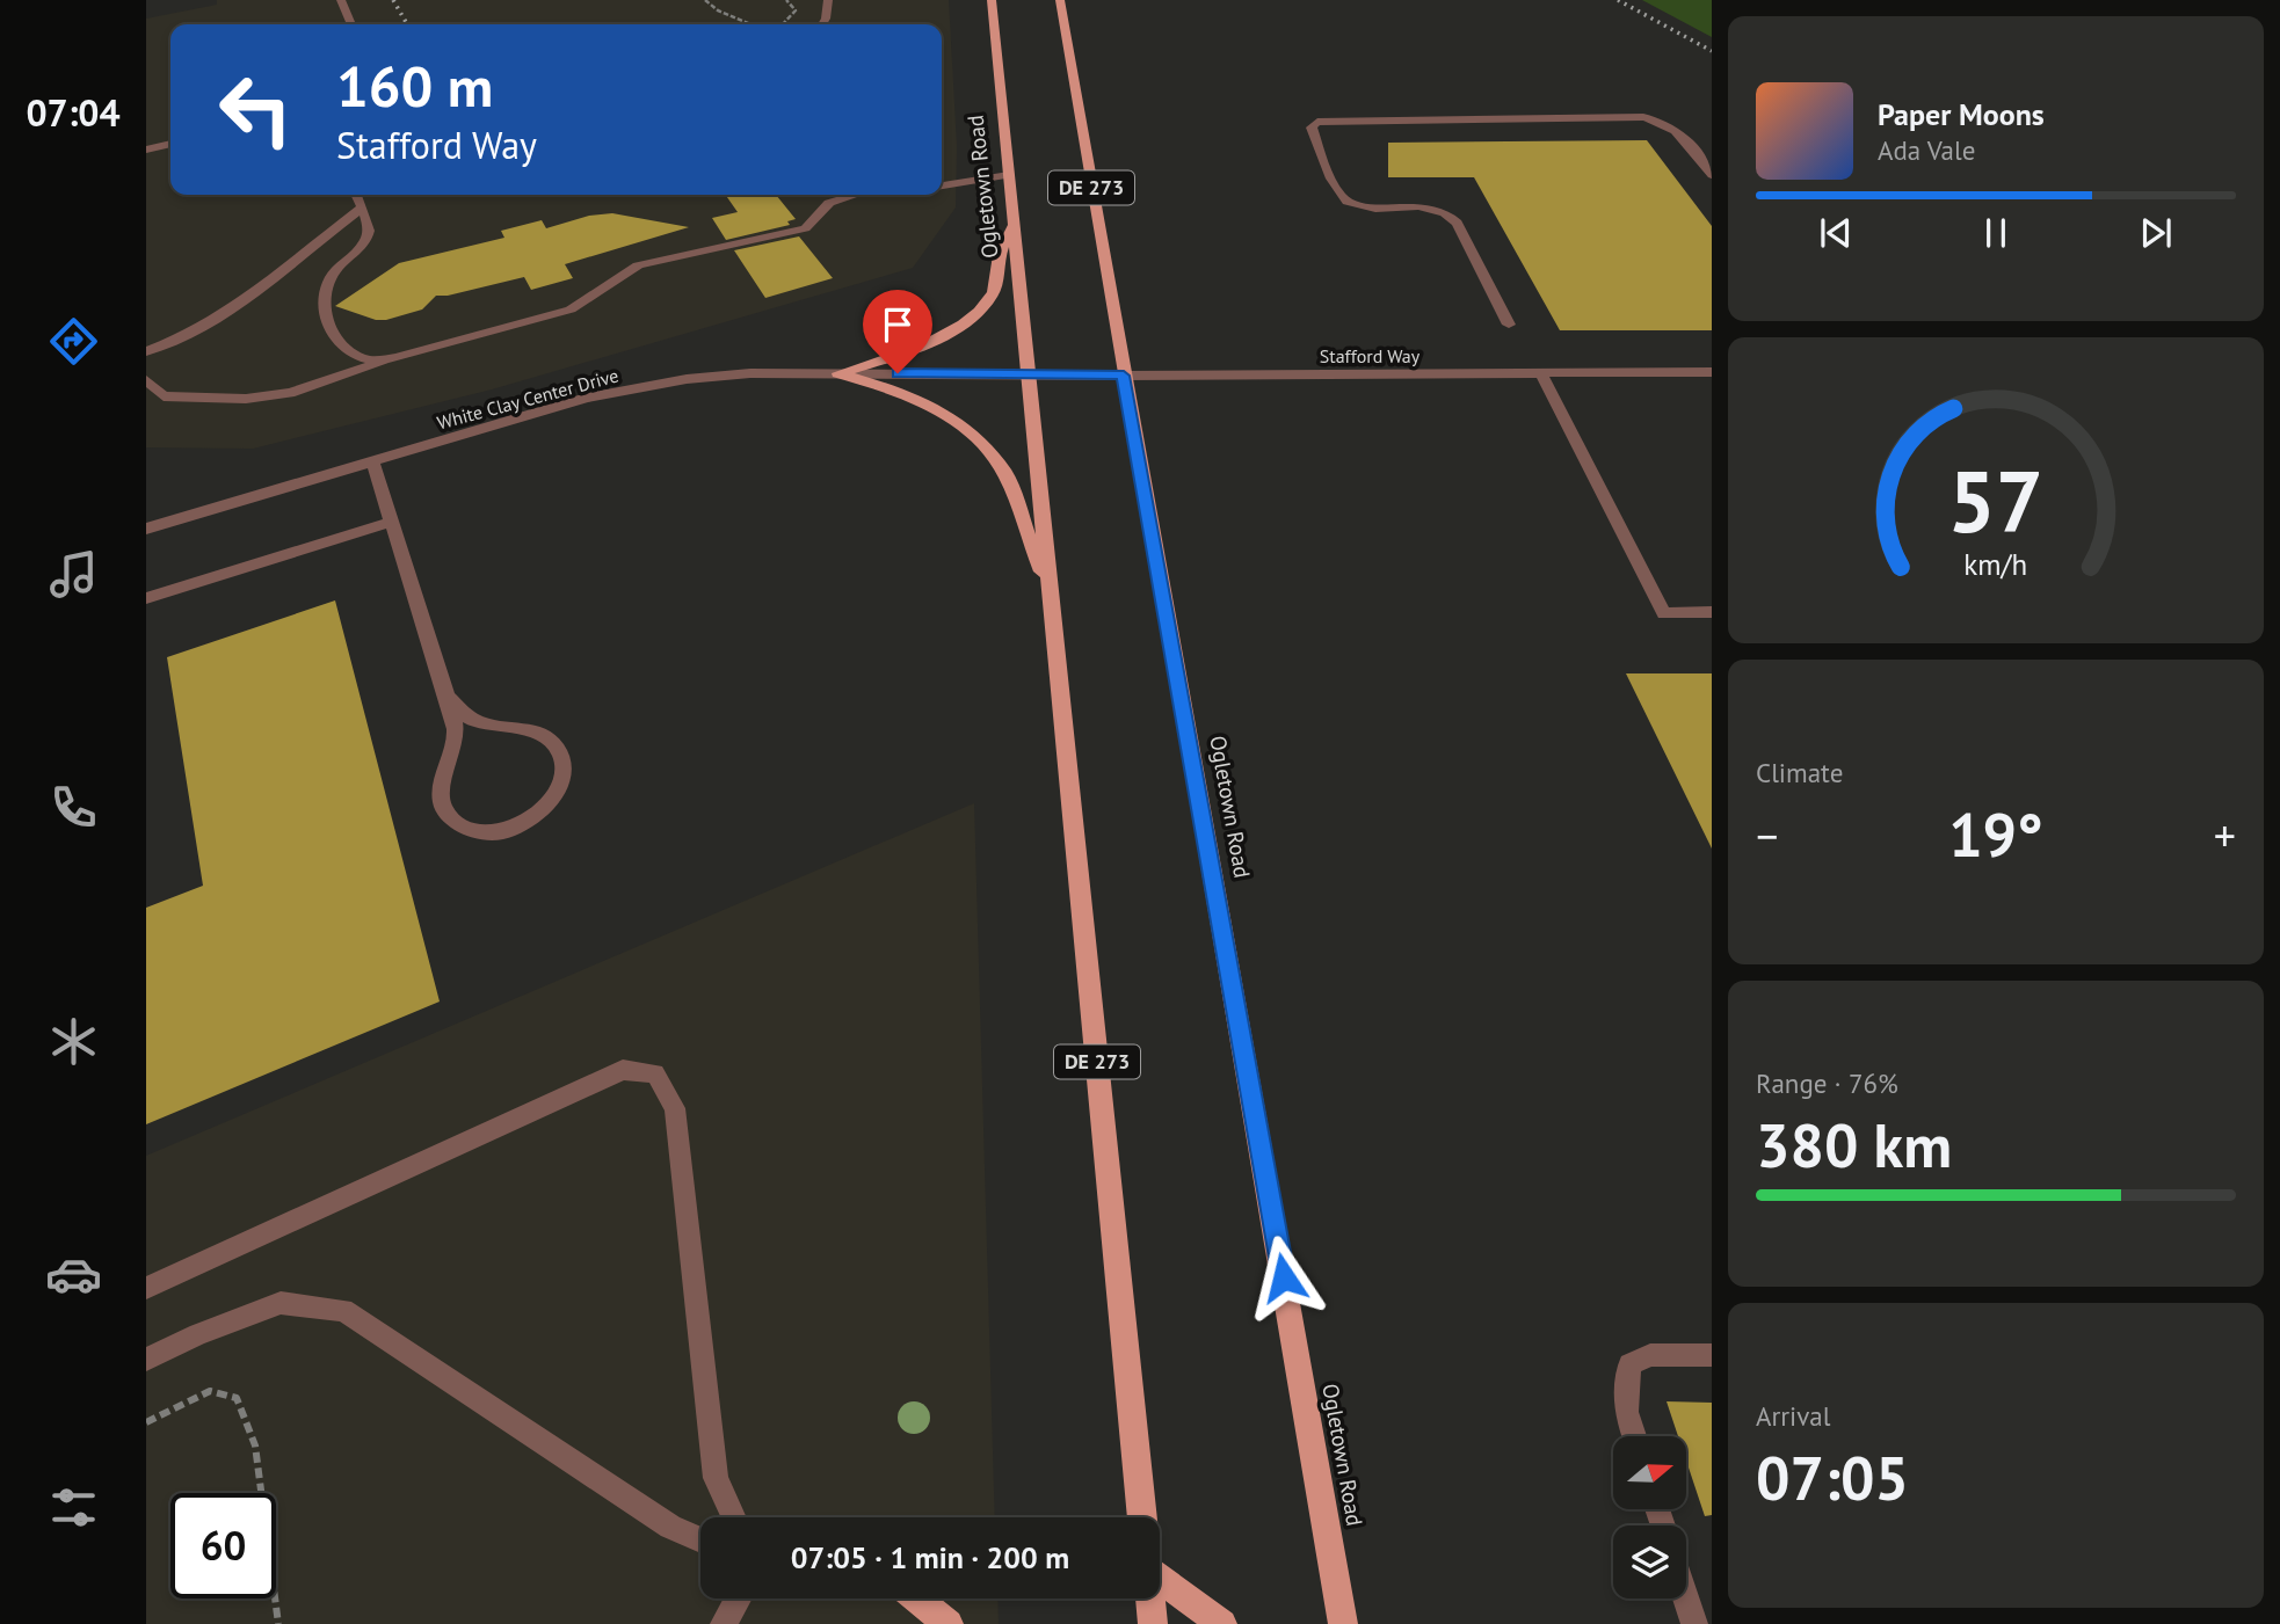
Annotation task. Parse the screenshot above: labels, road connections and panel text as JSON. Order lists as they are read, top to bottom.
{
  "streets": {
    "main road": ["Ogletown Road", "DE 273"],
    "lane": ["Stafford Way", "White Clay Center Drive"]
  },
  "crossings": [
    ["Ogletown Road", "Stafford Way"],
    ["Ogletown Road", "White Clay Center Drive"],
    ["Stafford Way", "White Clay Center Drive"]
  ],
  "north": "right",
  "page": {
    "tabs": "07:04",
    "turn": ["160 m", "Stafford Way"],
    "song": ["Paper Moons", "Ada Vale"],
    "tile": [
      "Climate",
      ["Range · 76%", "380 km"],
      ["Arrival", "07:05"]
    ],
    "heat": ["−", "19°", "+"],
    "limit": "60",
    "trip": "07:05 · 1 min · 200 m",
    "gauge": ["57", "km/h"]
  }
}
